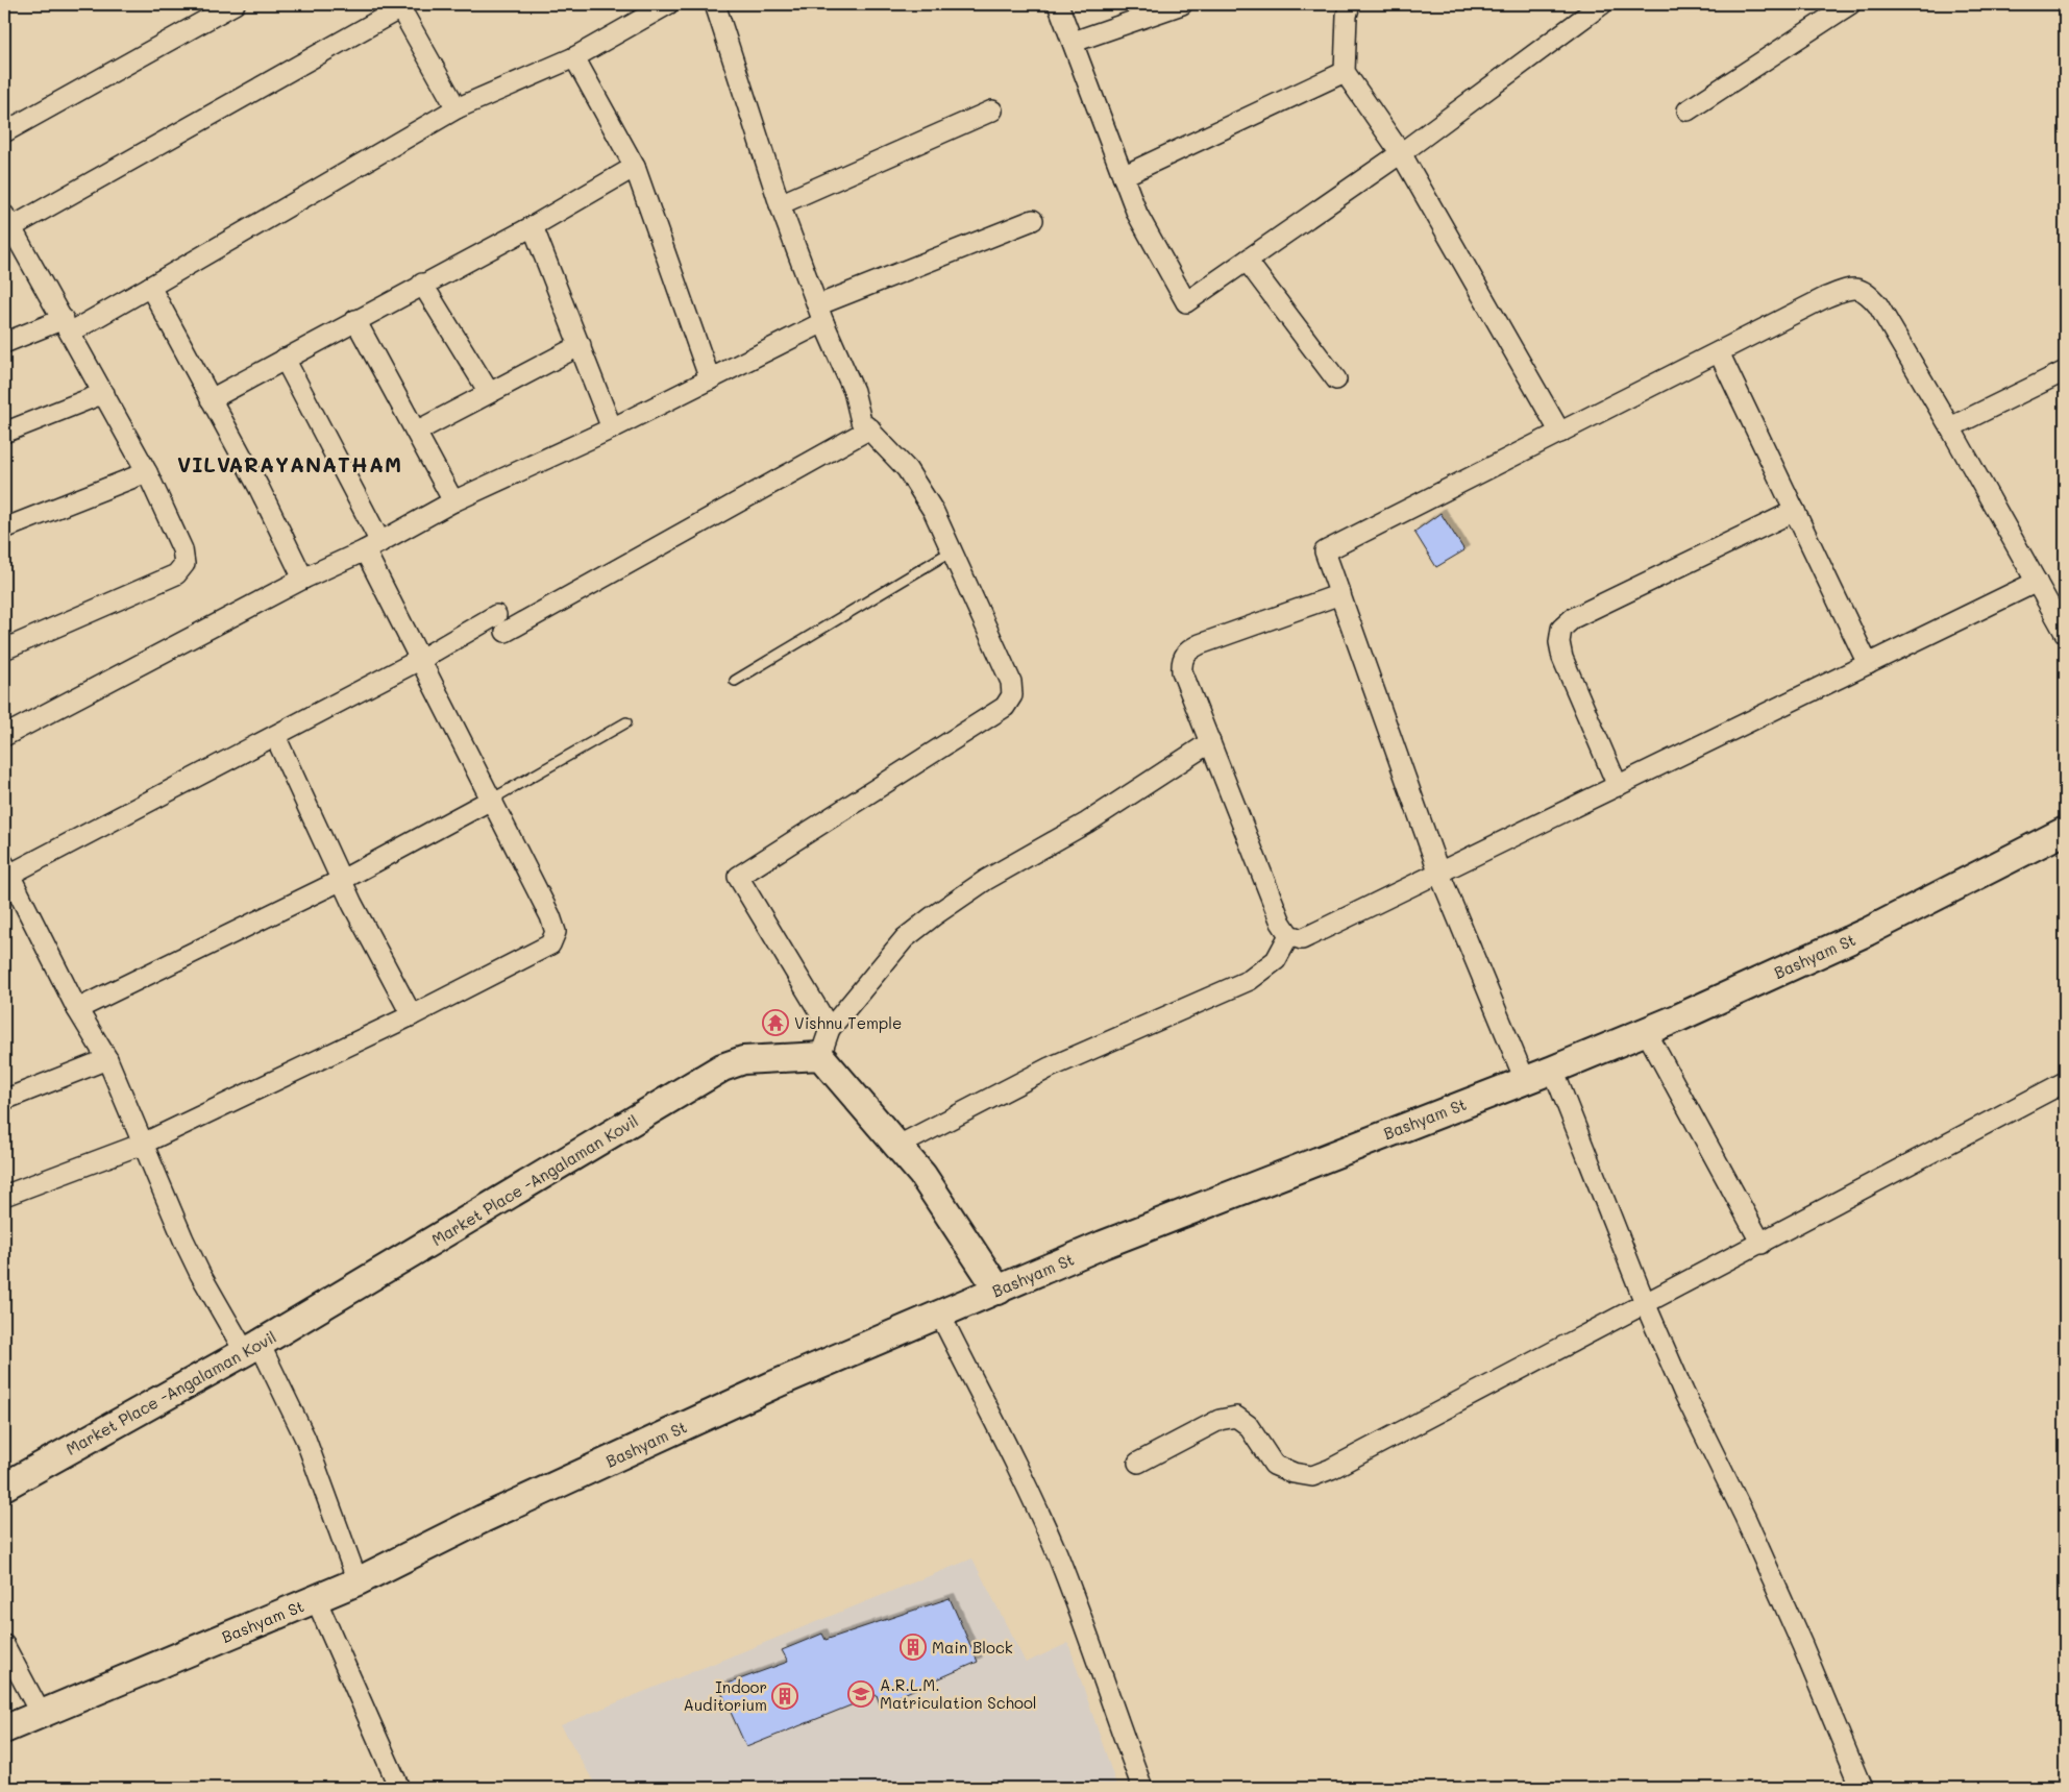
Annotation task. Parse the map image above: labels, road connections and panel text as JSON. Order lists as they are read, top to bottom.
{
  "streets": {
    "street": ["Bashyam St", "Market Place -Angalaman Kovil"]
  },
  "districts": ["VILVARAYANATHAM"],
  "places": {
    "temple": ["Vishnu Temple"],
    "building": ["Main Block", "Indoor Auditorium"],
    "school or university": ["A.R.L.M. Matriculation School"]
  }
}
